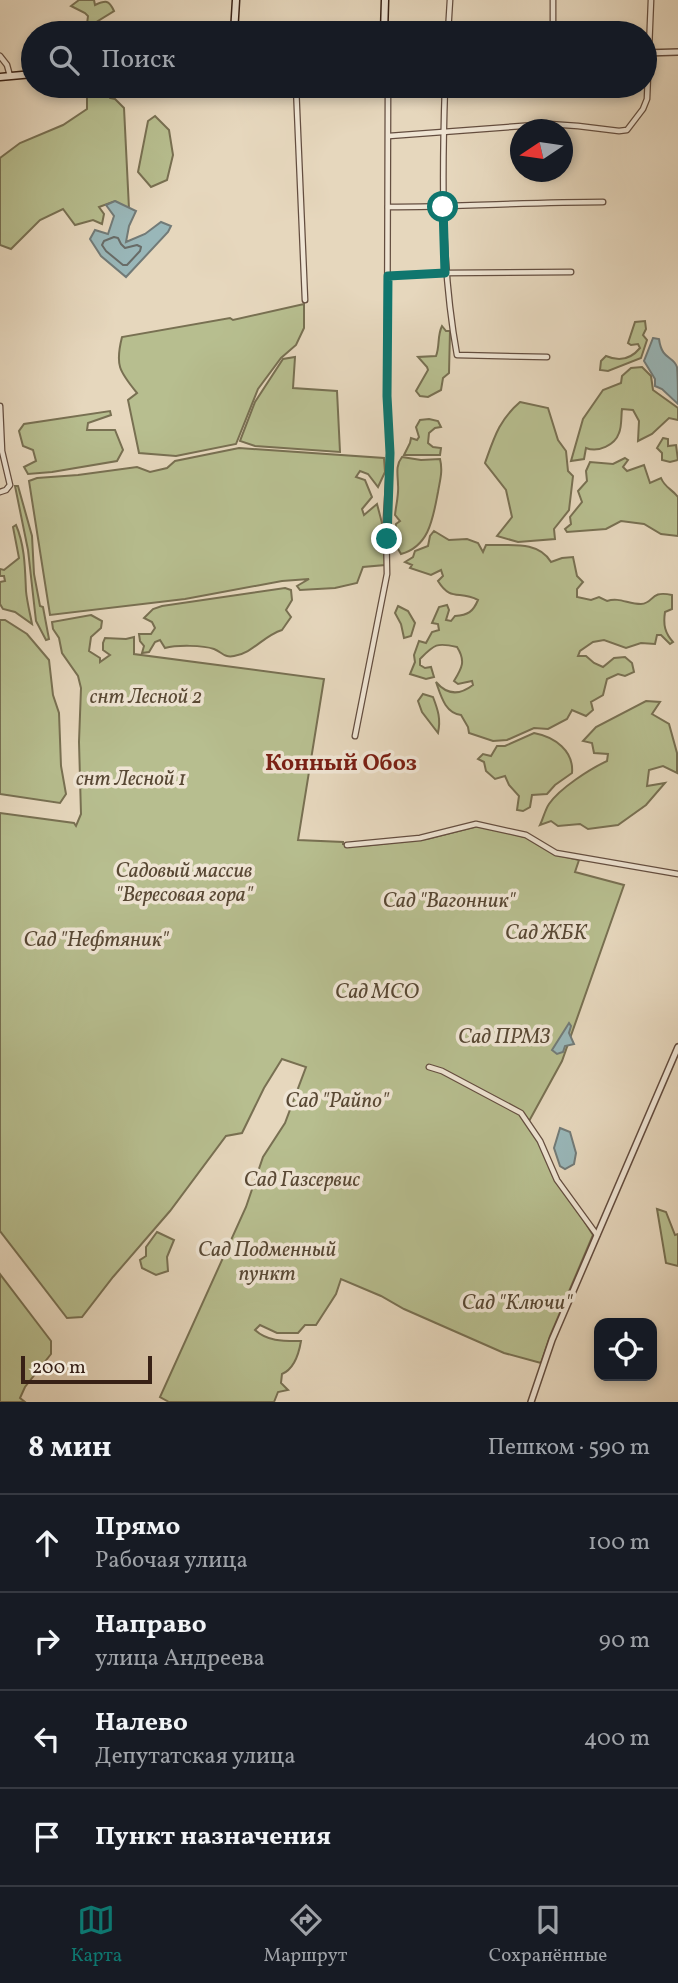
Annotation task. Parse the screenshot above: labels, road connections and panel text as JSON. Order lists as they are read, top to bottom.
{
  "districts": ["Конный Обоз"],
  "parks": [
    "снт Лесной 2",
    "снт Лесной 1",
    "Садовый массив \"Вересовая гора\"",
    "Сад \"Вагонник\"",
    "Сад ЖБК",
    "Сад \"Нефтяник\"",
    "Сад МСО",
    "Сад ПРМЗ",
    "Сад \"Райпо\"",
    "Сад Газсервис",
    "Сад Подменный пункт",
    "Сад \"Ключи\""
  ],
  "scale_bar": "200 m",
  "north": "left",
  "page": {
    "search": "Поиск",
    "scale": "200 m",
    "heading": ["8 мин", "Пешком · 590 m"],
    "list": [
      ["Прямо", "Рабочая улица", "100 m"],
      ["Направо", "улица Андреева", "90 m"],
      ["Налево", "Депутатская улица", "400 m"],
      "Пункт назначения"
    ],
    "nav": ["Карта", "Маршрут", "Сохранённые"]
  }
}
